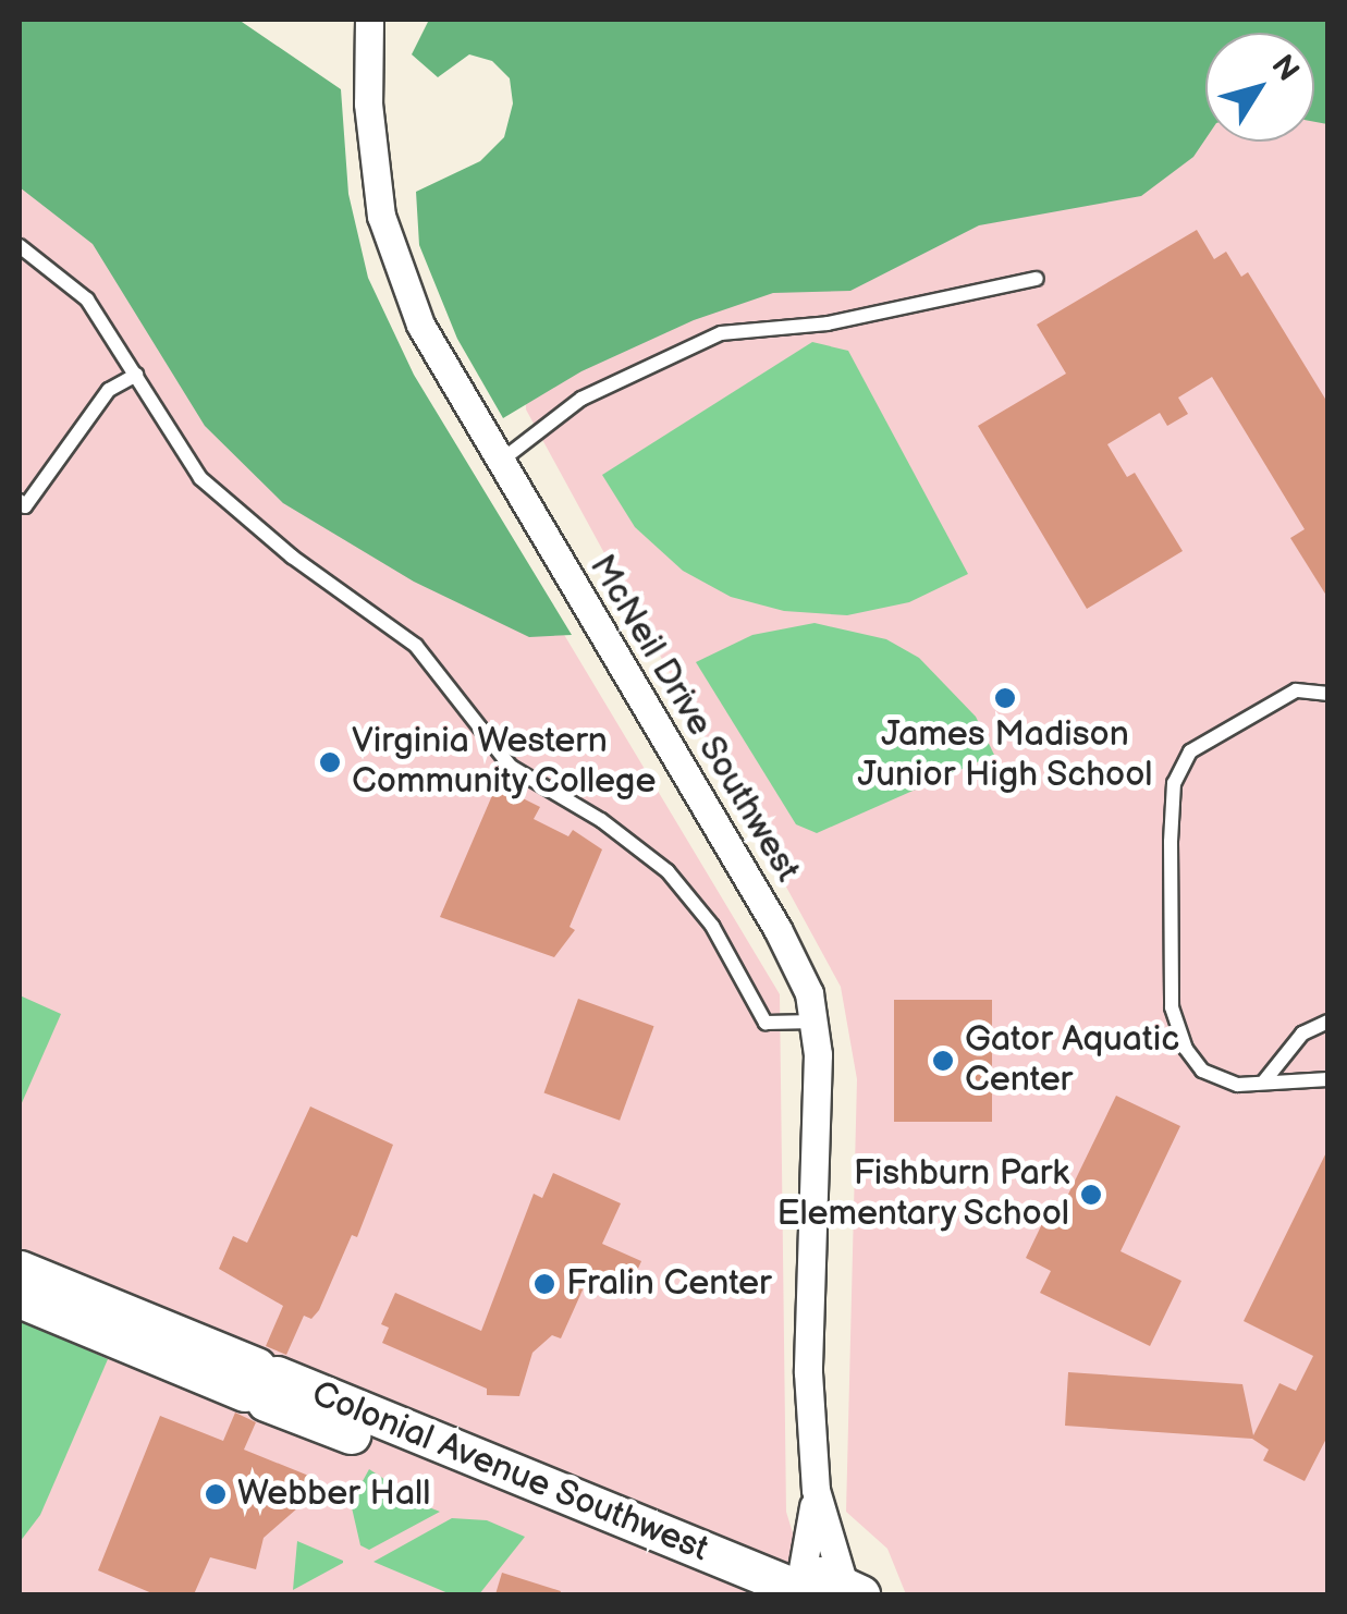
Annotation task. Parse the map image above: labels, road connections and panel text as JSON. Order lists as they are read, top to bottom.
{
  "streets": {
    "main road": ["Colonial Avenue Southwest"],
    "street": ["McNeil Drive Southwest"]
  },
  "crossings": [
    ["McNeil Drive Southwest", "Colonial Avenue Southwest"]
  ],
  "places": [
    "James Madison Junior High School",
    "Virginia Western Community College",
    "Gator Aquatic Center",
    "Fishburn Park Elementary School",
    "Fralin Center",
    "Webber Hall"
  ],
  "north": "top right"
}
